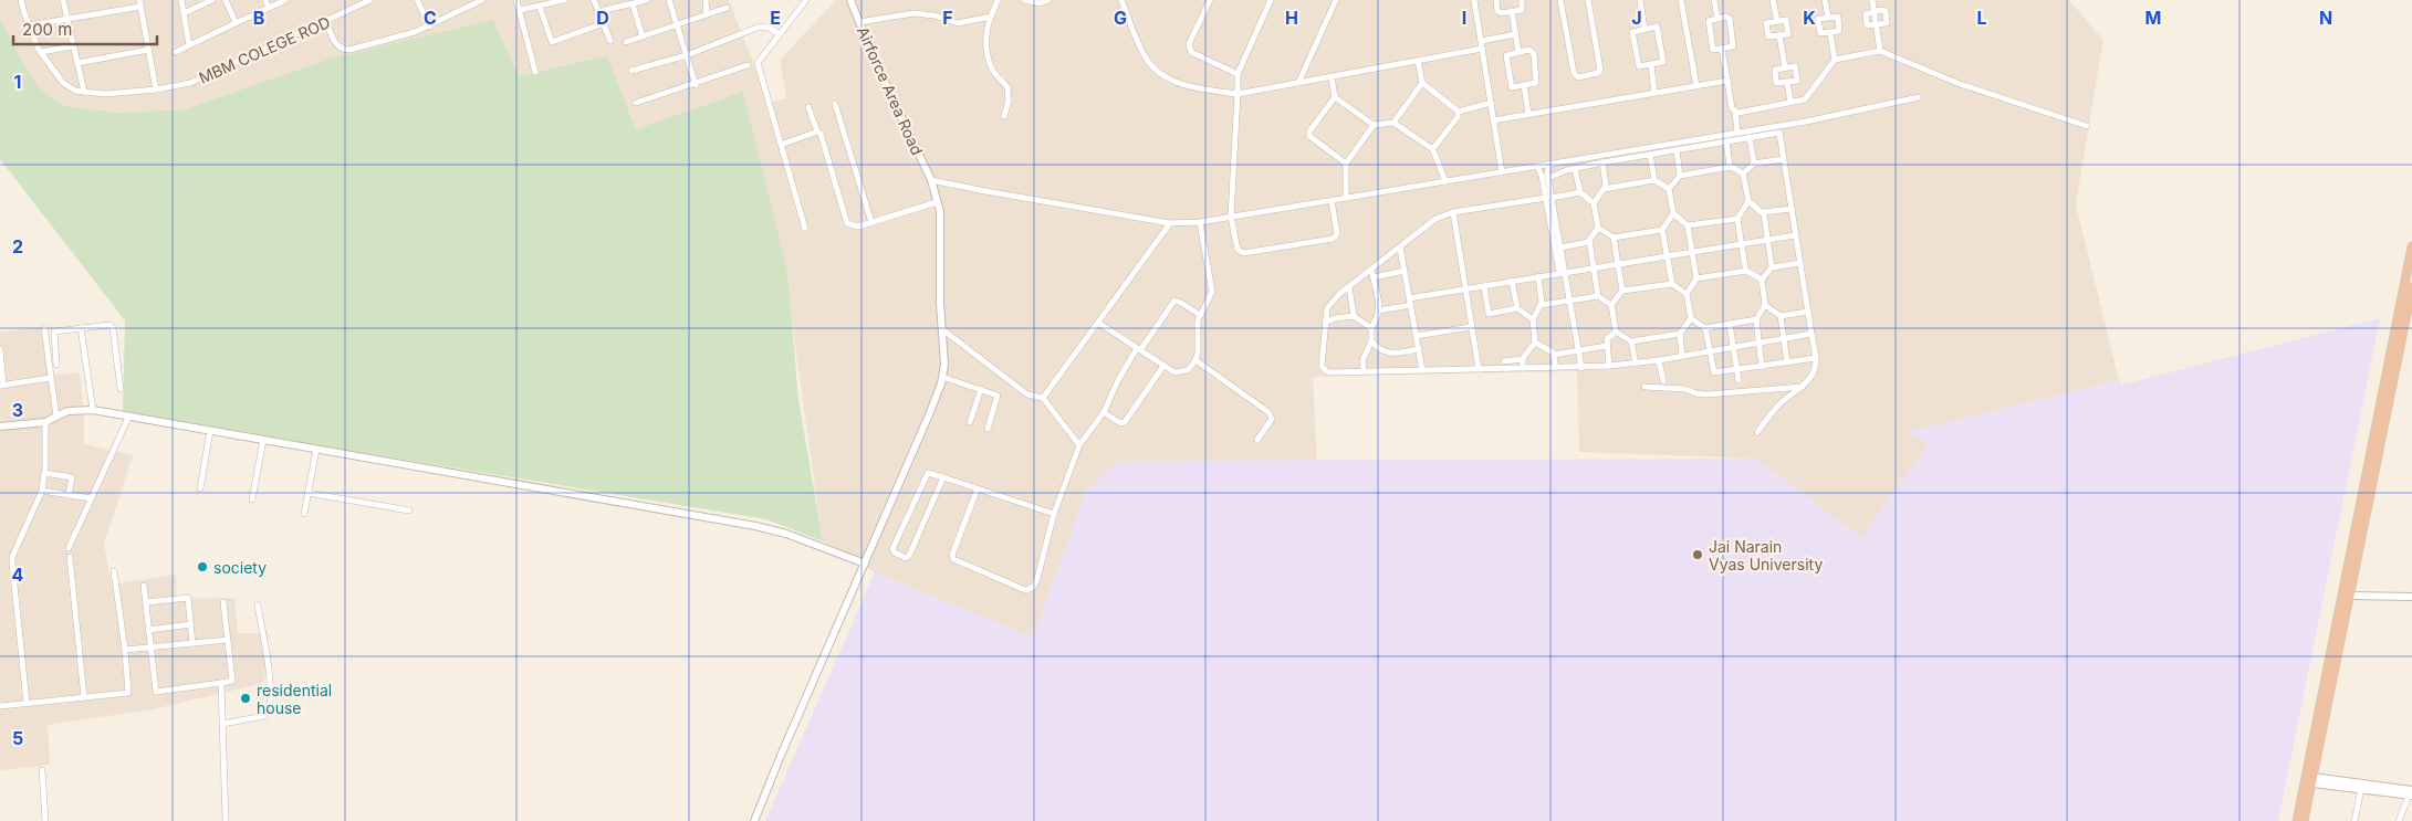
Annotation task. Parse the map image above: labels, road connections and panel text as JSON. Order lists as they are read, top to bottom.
{
  "streets": {
    "street": ["MBM COLEGE ROD", "Airforce Area Road"]
  },
  "places": ["Jai Narain Vyas University", "society", "residential house"],
  "scale_bar": "200 m",
  "grid": {
    "columns": [
      "B",
      "C",
      "D",
      "E",
      "F",
      "G",
      "H",
      "I",
      "J",
      "K",
      "L",
      "M",
      "N"
    ],
    "rows": [
      "1",
      "2",
      "3",
      "4",
      "5"
    ]
  }
}
